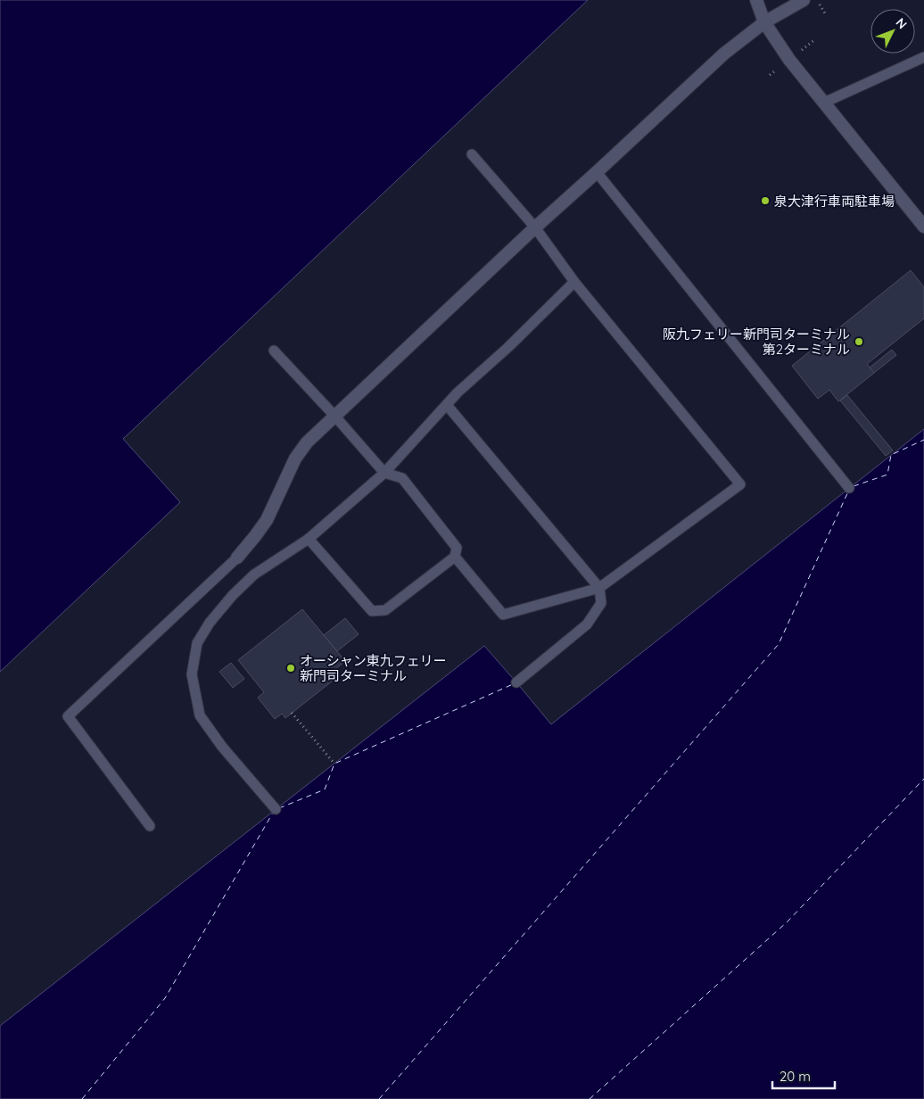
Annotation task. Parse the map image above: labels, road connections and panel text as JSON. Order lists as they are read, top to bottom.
{
  "places": ["泉大津行車両駐車場", "阪九フェリー新門司ターミナル 第2ターミナル", "オーシャン東九フェリー 新門司ターミナル"],
  "scale_bar": "20 m",
  "north": "top right"
}
